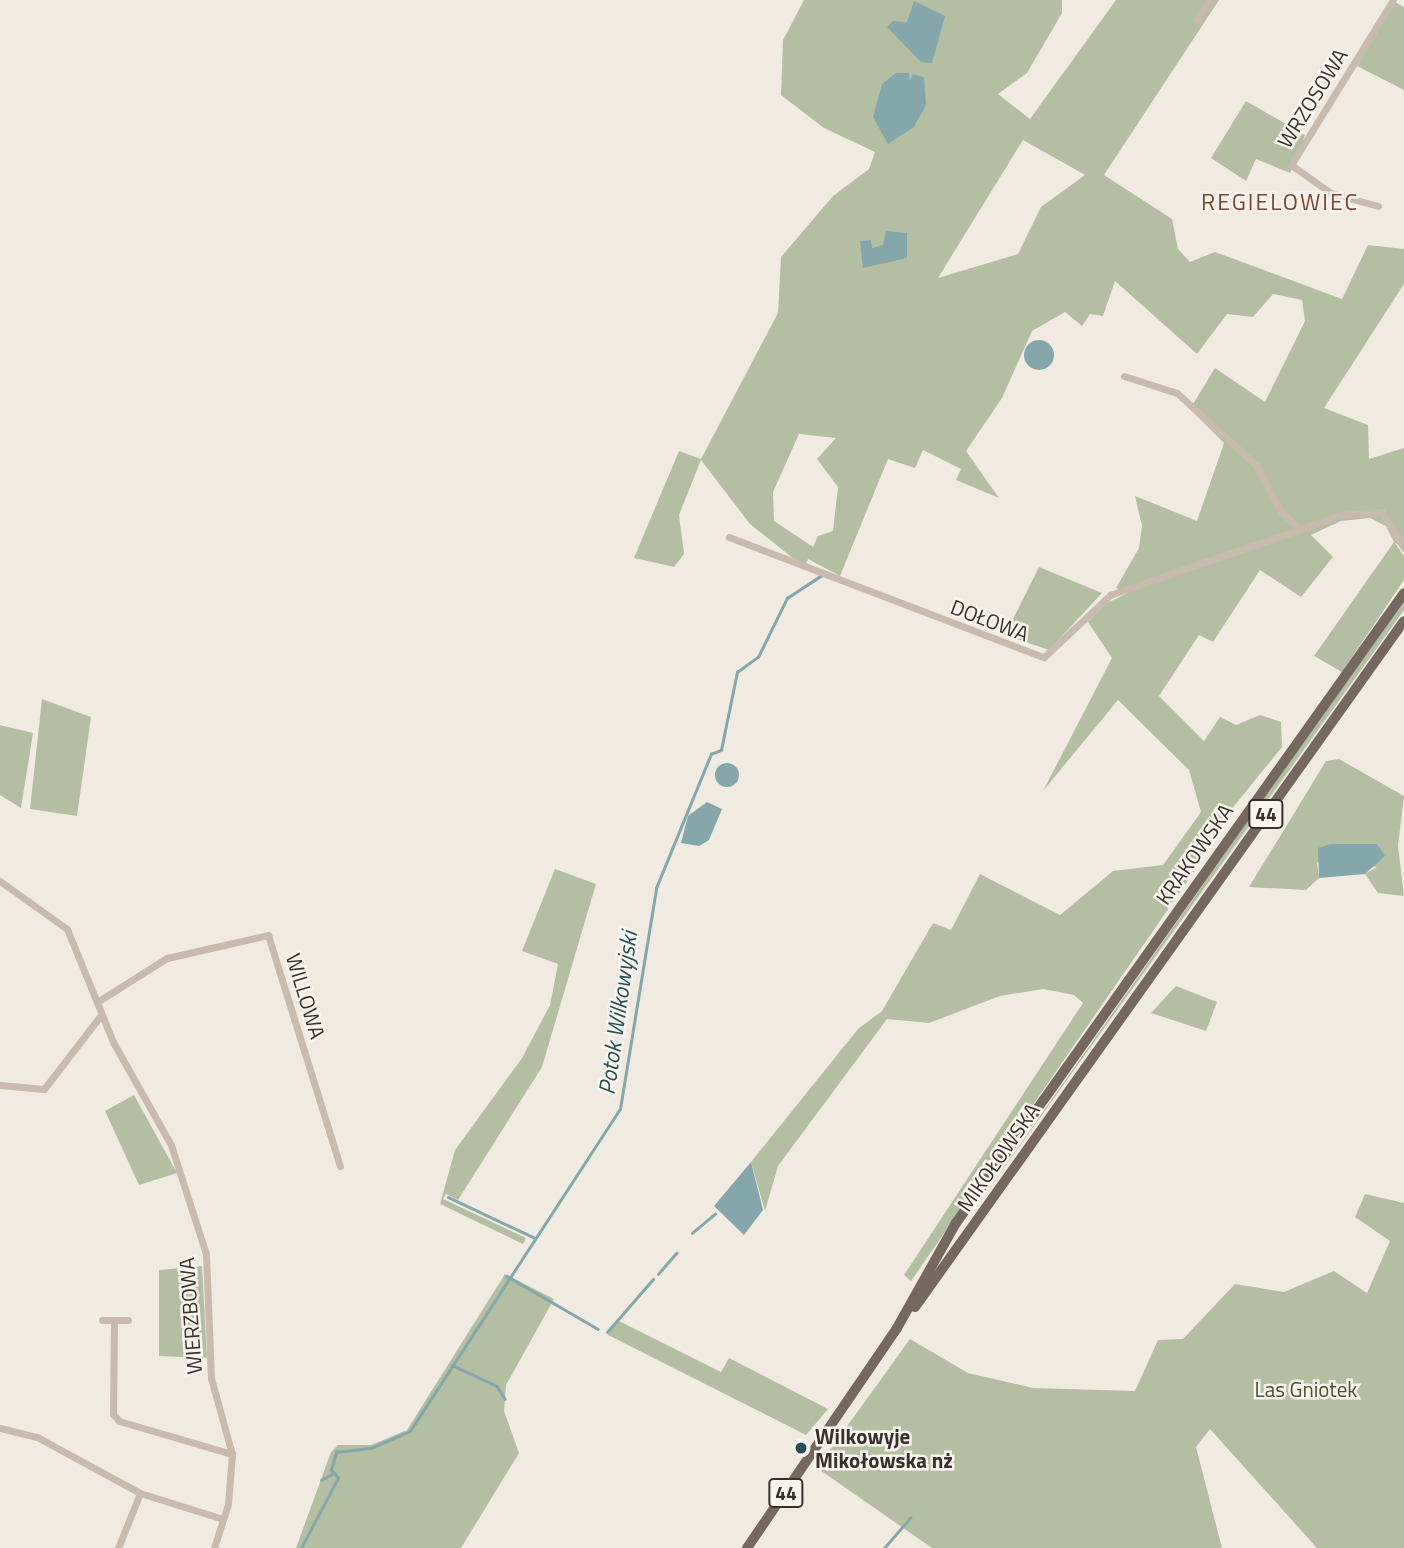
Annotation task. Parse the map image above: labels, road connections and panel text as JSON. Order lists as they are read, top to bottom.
{
  "streets": {
    "main road": ["44", "KRAKOWSKA", "MIKOŁOWSKA"],
    "street": [
      "WRZOSOWA",
      "DOŁOWA",
      "WILLOWA",
      "WIERZBOWA"
    ]
  },
  "crossings": [
    ["KRAKOWSKA", "MIKOŁOWSKA"],
    ["WILLOWA", "WIERZBOWA"]
  ],
  "districts": ["REGIELOWIEC"],
  "water": ["Potok Wilkowyjski"],
  "parks": ["Las Gniotek"],
  "places": ["Wilkowyje Mikołowska nż"]
}
